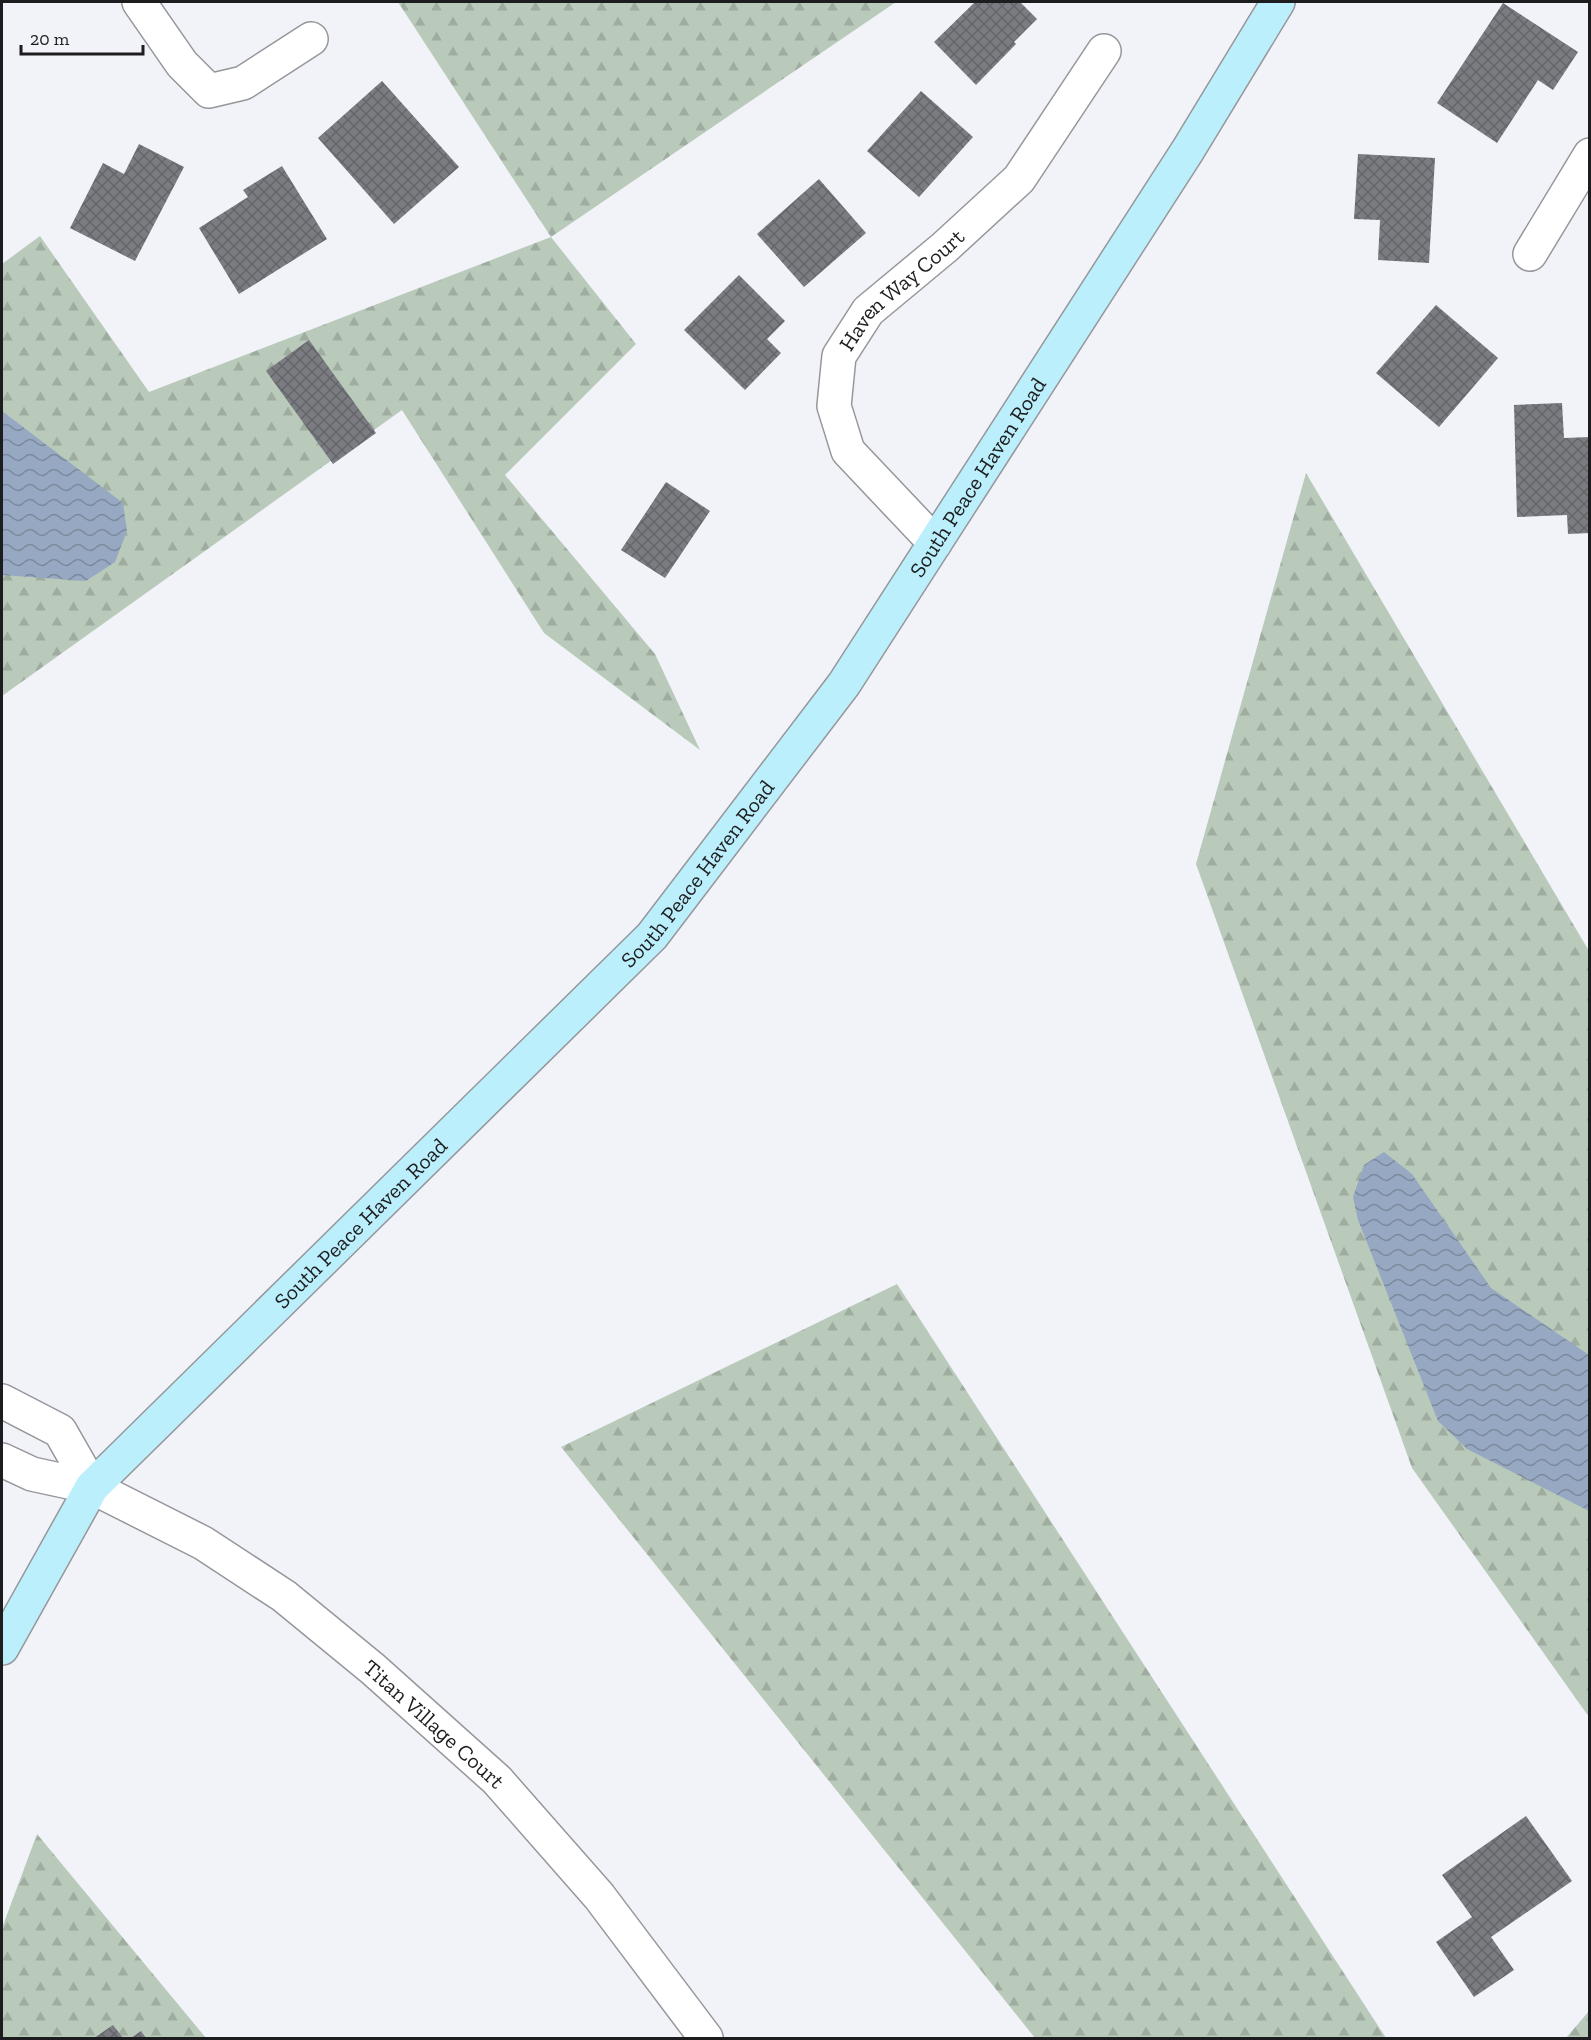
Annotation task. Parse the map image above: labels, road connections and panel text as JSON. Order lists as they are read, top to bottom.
{
  "streets": {
    "main road": ["South Peace Haven Road"],
    "street": ["Haven Way Court", "Titan Village Court"]
  },
  "crossings": [
    ["Haven Way Court", "South Peace Haven Road"],
    ["South Peace Haven Road", "Titan Village Court"]
  ],
  "scale_bar": "20 m"
}
